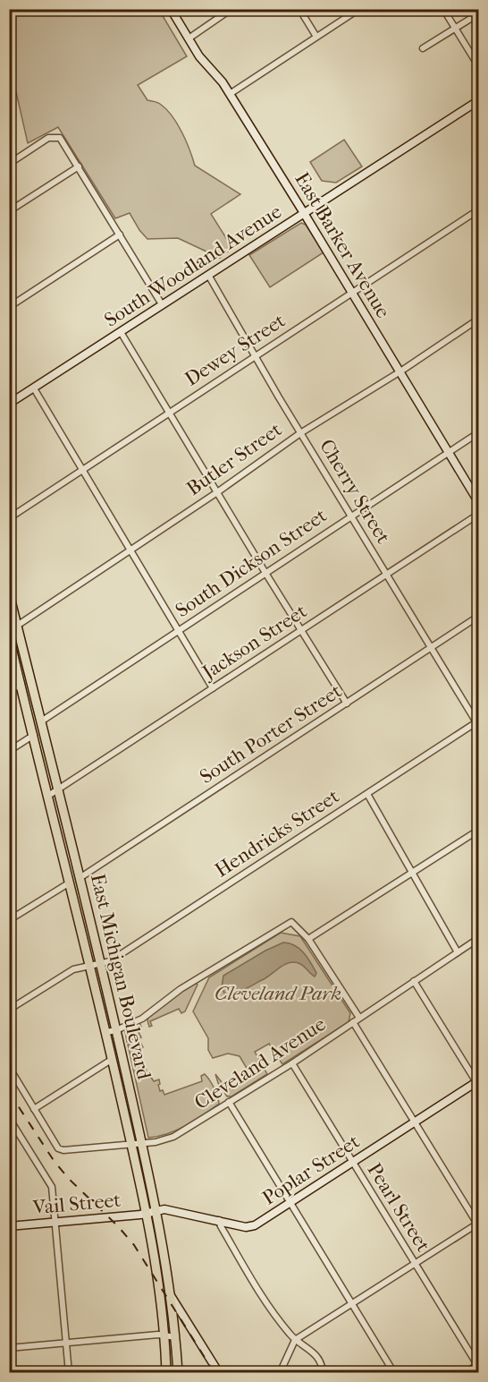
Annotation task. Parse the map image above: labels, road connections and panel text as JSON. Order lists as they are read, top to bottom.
{
  "streets": {
    "main road": ["East Michigan Boulevard"],
    "street": [
      "East Barker Avenue",
      "South Woodland Avenue",
      "Dewey Street",
      "Butler Street",
      "Cherry Street",
      "South Dickson Street",
      "Jackson Street",
      "South Porter Street",
      "Hendricks Street",
      "Cleveland Avenue",
      "Poplar Street",
      "Vail Street",
      "Pearl Street"
    ]
  },
  "crossings": [
    ["East Barker Avenue", "South Woodland Avenue"],
    ["East Barker Avenue", "Dewey Street"],
    ["East Barker Avenue", "Butler Street"],
    ["East Barker Avenue", "South Dickson Street"],
    ["South Woodland Avenue", "Cherry Street"],
    ["Dewey Street", "Cherry Street"],
    ["Butler Street", "Cherry Street"],
    ["Butler Street", "East Michigan Boulevard"],
    ["Cherry Street", "South Dickson Street"],
    ["Cherry Street", "Jackson Street"],
    ["Cherry Street", "South Porter Street"],
    ["Cherry Street", "Hendricks Street"],
    ["South Dickson Street", "East Michigan Boulevard"],
    ["Jackson Street", "East Michigan Boulevard"],
    ["South Porter Street", "East Michigan Boulevard"],
    ["Hendricks Street", "East Michigan Boulevard"],
    ["East Michigan Boulevard", "Cleveland Avenue"],
    ["East Michigan Boulevard", "Poplar Street"],
    ["East Michigan Boulevard", "Vail Street"],
    ["Cleveland Avenue", "Pearl Street"],
    ["Poplar Street", "Vail Street"],
    ["Poplar Street", "Pearl Street"]
  ],
  "parks": ["Cleveland Park"]
}
